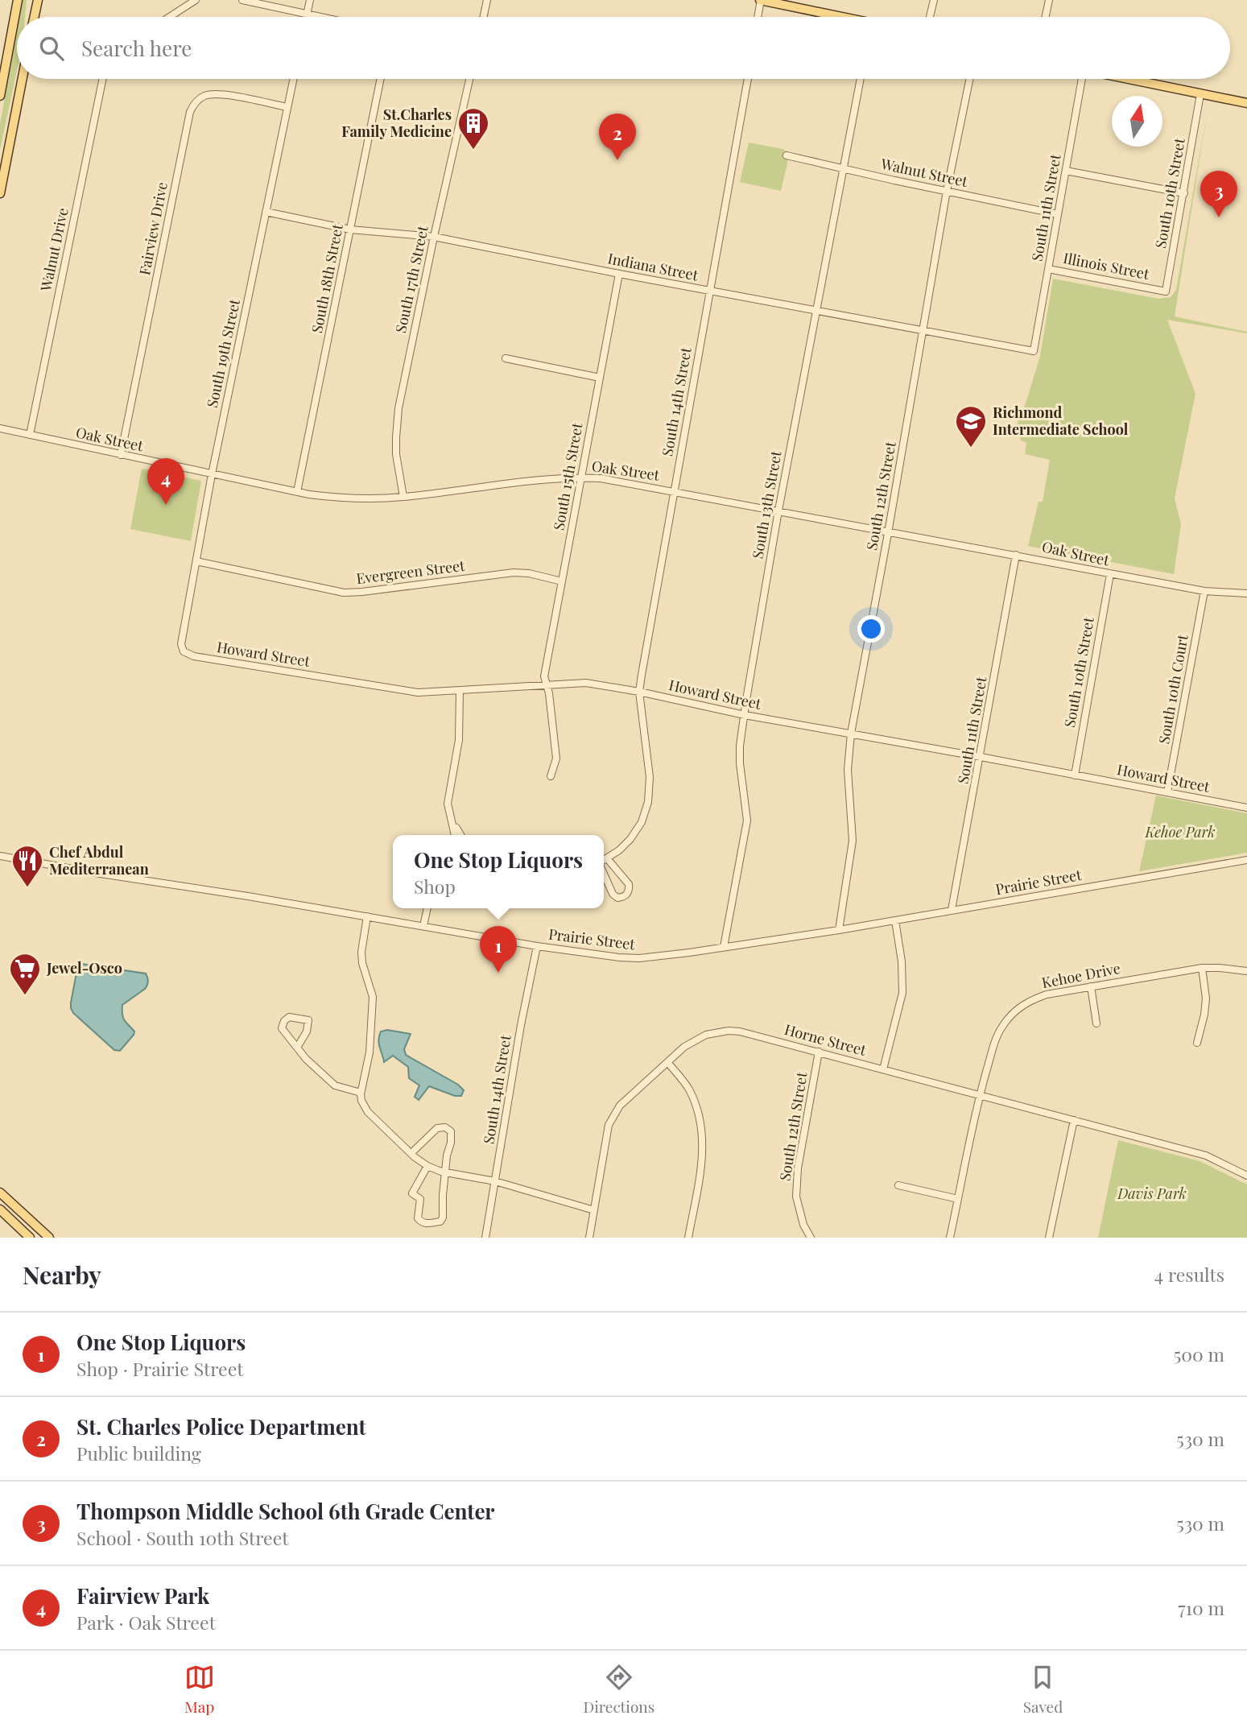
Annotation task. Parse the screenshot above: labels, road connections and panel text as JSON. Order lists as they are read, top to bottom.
{
  "streets": {
    "street": [
      "Walnut Street",
      "South 10th Street",
      "South 11th Street",
      "Fairview Drive",
      "Walnut Drive",
      "Illinois Street",
      "Indiana Street",
      "South 18th Street",
      "South 17th Street",
      "South 19th Street",
      "South 14th Street",
      "Oak Street",
      "South 15th Street",
      "South 12th Street",
      "South 13th Street",
      "Evergreen Street",
      "Howard Street",
      "South 10th Court",
      "Prairie Street",
      "Kehoe Drive",
      "Horne Street"
    ]
  },
  "crossings": [
    ["Walnut Street", "South 11th Street"],
    ["Walnut Street", "South 12th Street"],
    ["Walnut Street", "South 13th Street"],
    ["South 10th Street", "Illinois Street"],
    ["South 10th Street", "Oak Street"],
    ["South 10th Street", "Howard Street"],
    ["South 11th Street", "Illinois Street"],
    ["South 11th Street", "Indiana Street"],
    ["South 11th Street", "Oak Street"],
    ["South 11th Street", "Howard Street"],
    ["South 11th Street", "Prairie Street"],
    ["Fairview Drive", "South 19th Street"],
    ["Fairview Drive", "Oak Street"],
    ["Walnut Drive", "Oak Street"],
    ["Indiana Street", "South 18th Street"],
    ["Indiana Street", "South 17th Street"],
    ["Indiana Street", "South 19th Street"],
    ["Indiana Street", "South 14th Street"],
    ["Indiana Street", "South 15th Street"],
    ["Indiana Street", "South 12th Street"],
    ["Indiana Street", "South 13th Street"],
    ["South 18th Street", "Oak Street"],
    ["South 17th Street", "Oak Street"],
    ["South 19th Street", "Oak Street"],
    ["South 19th Street", "Evergreen Street"],
    ["South 19th Street", "Howard Street"],
    ["South 14th Street", "Oak Street"],
    ["South 14th Street", "Howard Street"],
    ["South 14th Street", "Prairie Street"],
    ["Oak Street", "South 15th Street"],
    ["Oak Street", "South 12th Street"],
    ["Oak Street", "South 13th Street"],
    ["Oak Street", "South 10th Court"],
    ["South 15th Street", "Evergreen Street"],
    ["South 15th Street", "Howard Street"],
    ["South 12th Street", "Howard Street"],
    ["South 12th Street", "Prairie Street"],
    ["South 12th Street", "Horne Street"],
    ["South 13th Street", "Howard Street"],
    ["South 13th Street", "Prairie Street"],
    ["Howard Street", "South 10th Court"],
    ["Kehoe Drive", "Horne Street"]
  ],
  "parks": ["Kehoe Park", "Davis Park"],
  "places": {
    "building": ["St.Charles Family Medicine"],
    "school or university": ["Richmond Intermediate School"],
    "restaurant": ["Chef Abdul Mediterranean"],
    "supermarket": ["Jewel-Osco"]
  },
  "north": "top",
  "page": {
    "search": "Search here",
    "pins": [
      "2",
      "3",
      "4",
      "1"
    ],
    "popup": ["One Stop Liquors", "Shop"],
    "heading": ["Nearby", "4 results"],
    "list": [
      {
        "mark": "1",
        "name": "One Stop Liquors",
        "note": "Shop · Prairie Street",
        "value": "500 m"
      },
      {
        "mark": "2",
        "name": "St. Charles Police Department",
        "note": "Public building",
        "value": "530 m"
      },
      {
        "mark": "3",
        "name": "Thompson Middle School 6th Grade Center",
        "note": "School · South 10th Street",
        "value": "530 m"
      },
      {
        "mark": "4",
        "name": "Fairview Park",
        "note": "Park · Oak Street",
        "value": "710 m"
      }
    ],
    "nav": ["Map", "Directions", "Saved"]
  }
}
